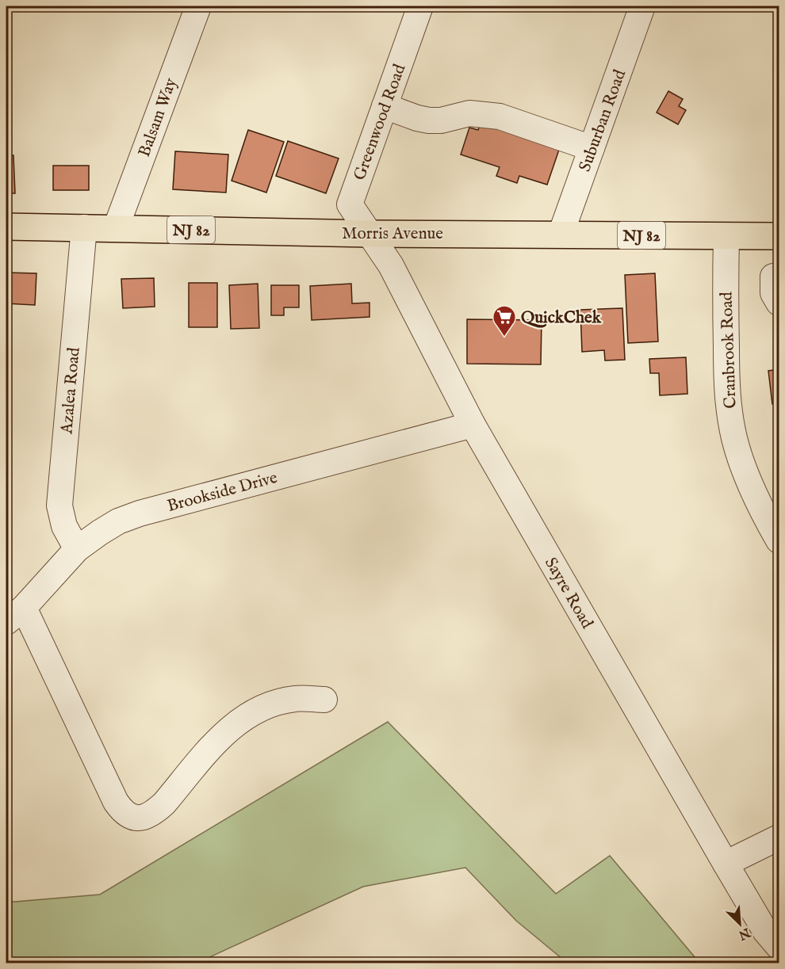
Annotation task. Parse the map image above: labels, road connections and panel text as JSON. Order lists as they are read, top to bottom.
{
  "streets": {
    "main road": ["NJ 82", "Morris Avenue"],
    "street": [
      "Balsam Way",
      "Suburban Road",
      "Greenwood Road",
      "Cranbrook Road",
      "Azalea Road",
      "Brookside Drive",
      "Sayre Road"
    ]
  },
  "crossings": [
    ["Balsam Way", "Morris Avenue"],
    ["Suburban Road", "Morris Avenue"],
    ["Greenwood Road", "Morris Avenue"],
    ["Greenwood Road", "Sayre Road"],
    ["Morris Avenue", "Cranbrook Road"],
    ["Morris Avenue", "Azalea Road"],
    ["Morris Avenue", "Sayre Road"],
    ["Azalea Road", "Brookside Drive"],
    ["Brookside Drive", "Sayre Road"]
  ],
  "places": {
    "supermarket": ["QuickChek"]
  },
  "north": "bottom right"
}
